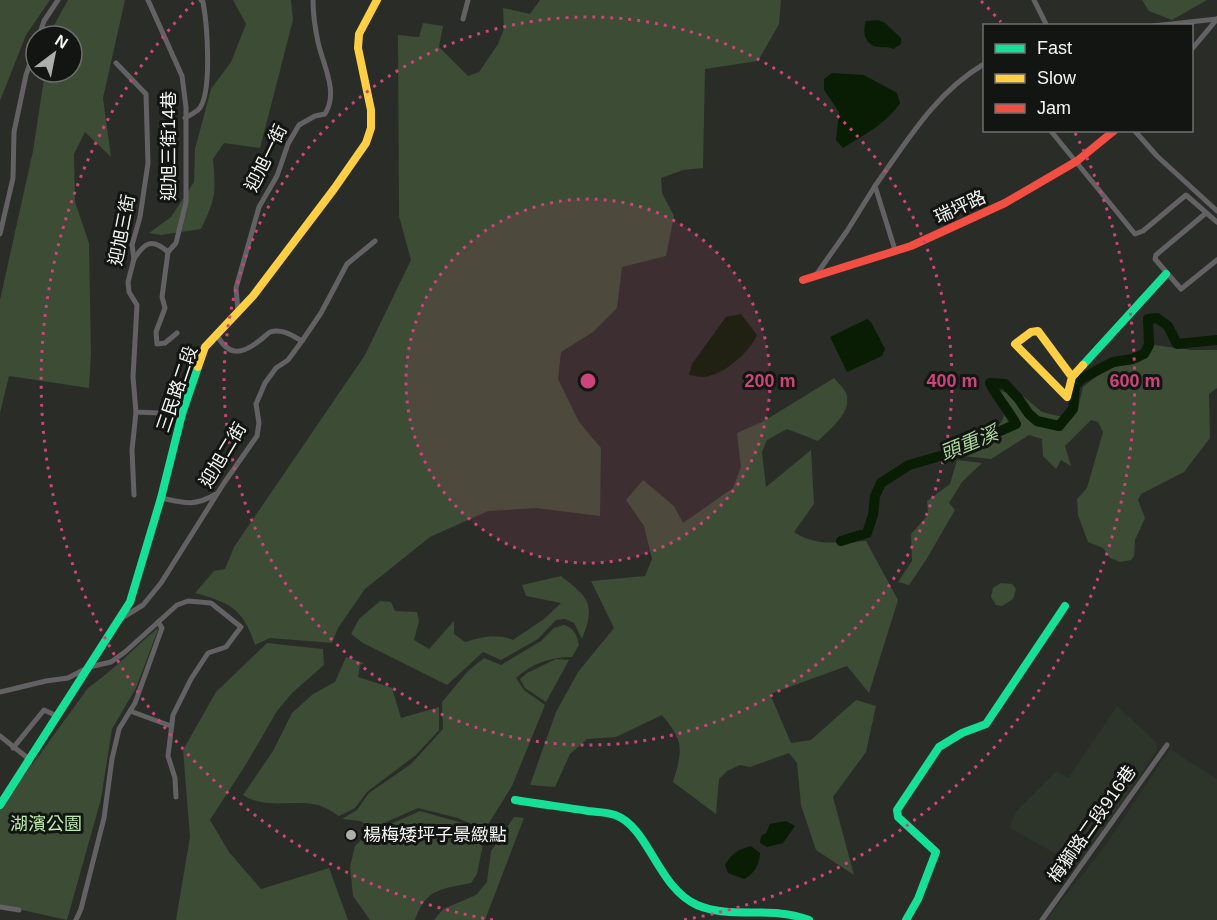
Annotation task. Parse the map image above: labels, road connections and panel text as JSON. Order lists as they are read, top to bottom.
{
  "streets": {
    "street": [
      "迎旭三街14巷",
      "迎旭一街",
      "瑞坪路",
      "迎旭三街",
      "三民路二段",
      "迎旭二街",
      "梅獅路二段916巷"
    ]
  },
  "crossings": [
    ["迎旭一街", "三民路二段"],
    ["三民路二段", "迎旭二街"]
  ],
  "water": ["頭重溪"],
  "parks": ["湖濱公園"],
  "places": ["楊梅矮坪子景緻點"],
  "legend": ["Fast", "Slow", "Jam"],
  "north": "top right",
  "rings": ["200 m", "400 m", "600 m"]
}
